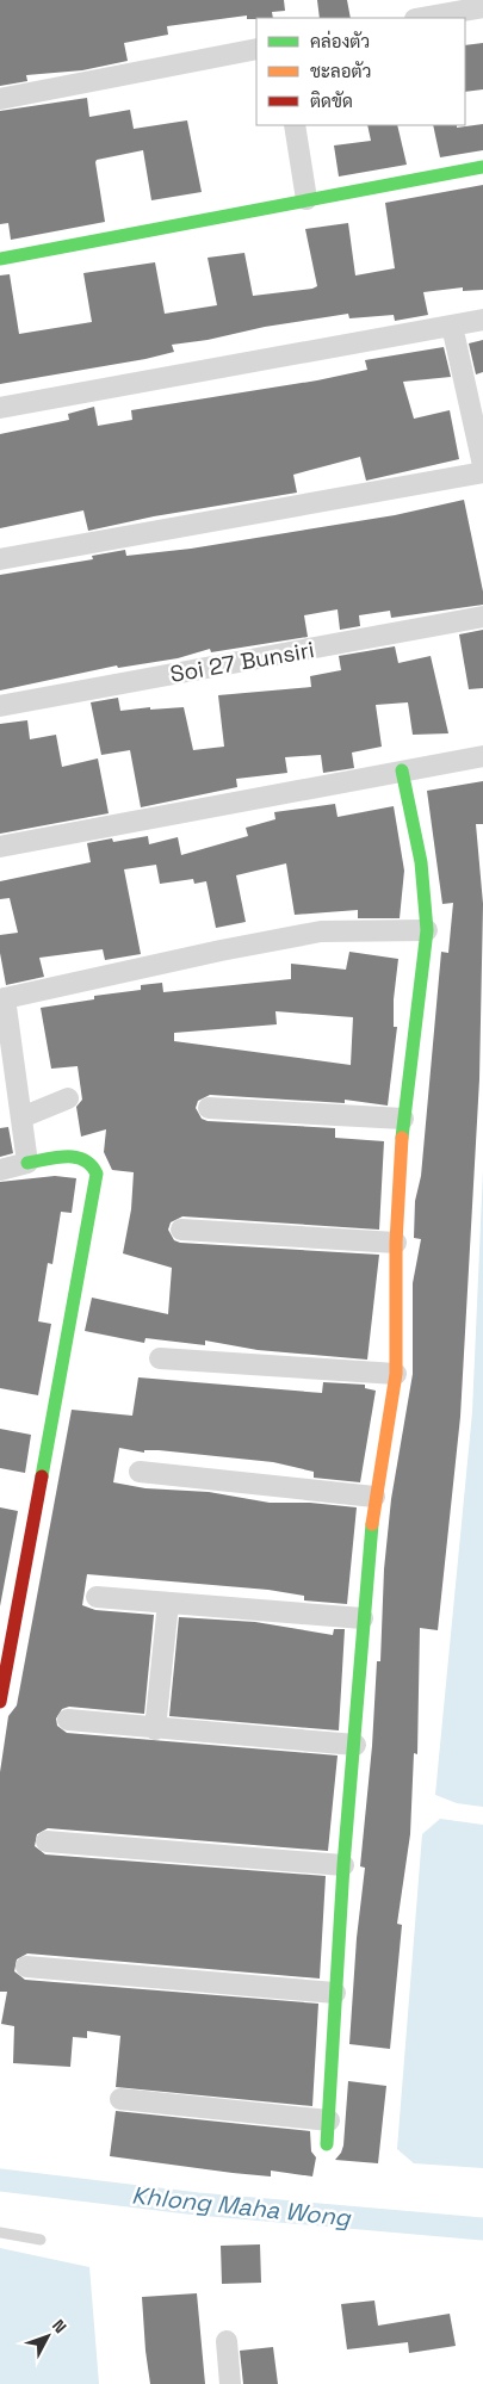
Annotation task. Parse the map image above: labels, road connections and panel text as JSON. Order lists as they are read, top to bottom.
{
  "streets": {
    "street": ["Soi 27 Bunsiri"]
  },
  "water": ["Khlong Maha Wong"],
  "legend": ["คล่องตัว", "ชะลอตัว", "ติดขัด"],
  "north": "top right"
}
